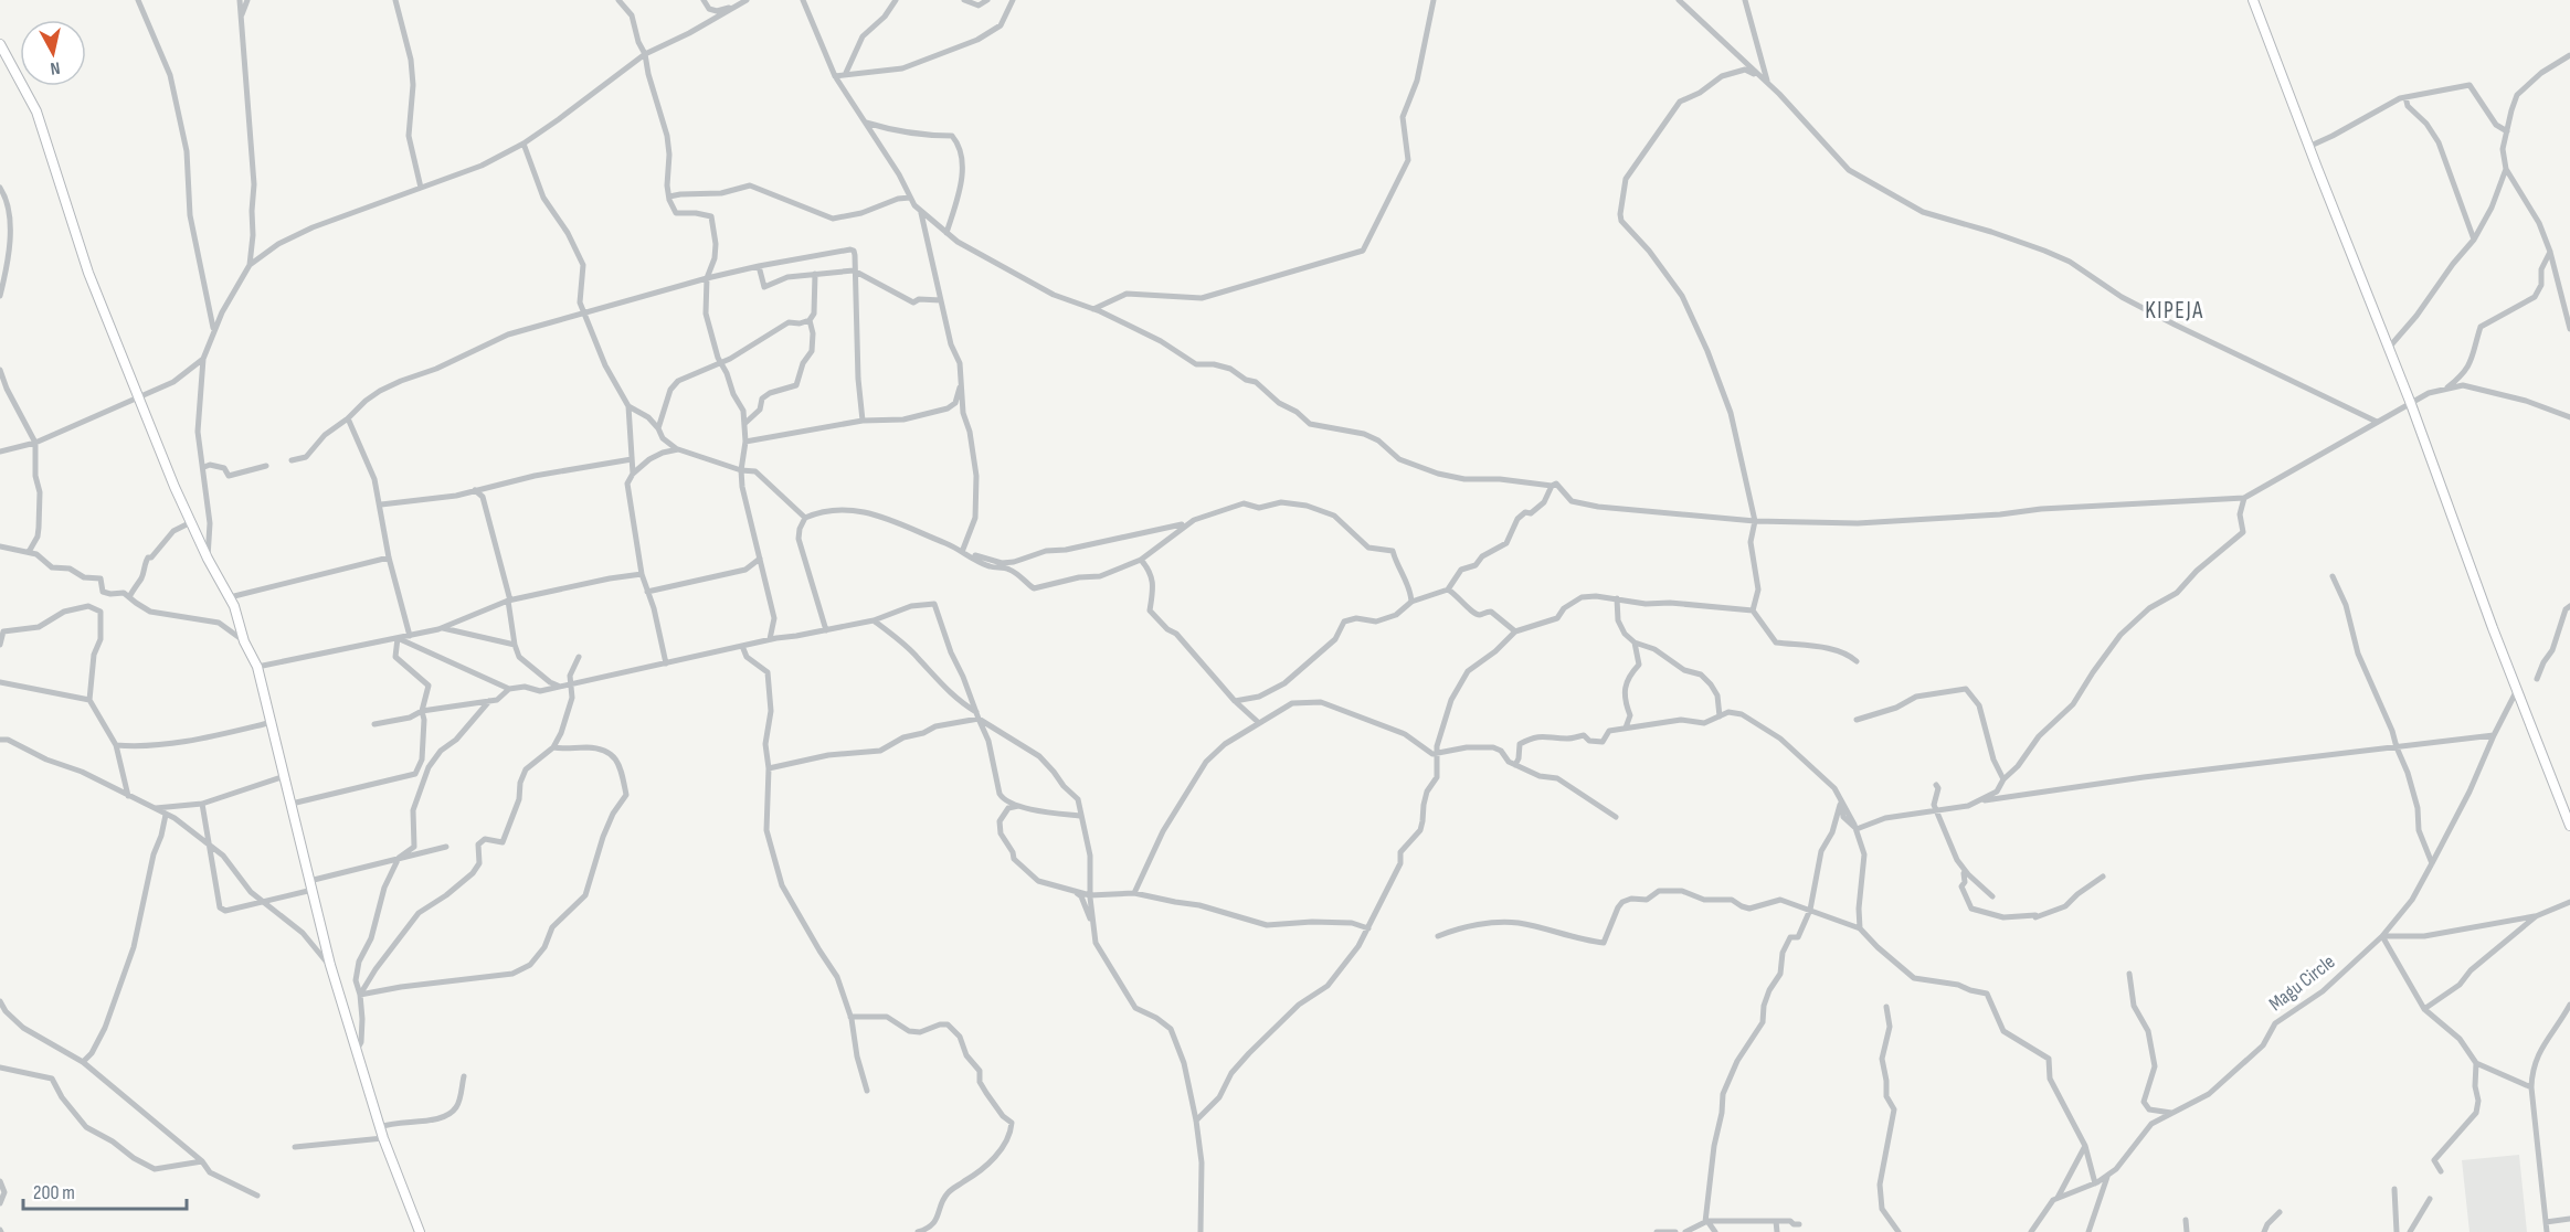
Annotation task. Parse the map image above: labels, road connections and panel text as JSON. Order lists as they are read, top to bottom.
{
  "streets": {
    "street": ["Magu Circle"]
  },
  "districts": ["KIPEJA"],
  "scale_bar": "200 m",
  "north": "bottom"
}
